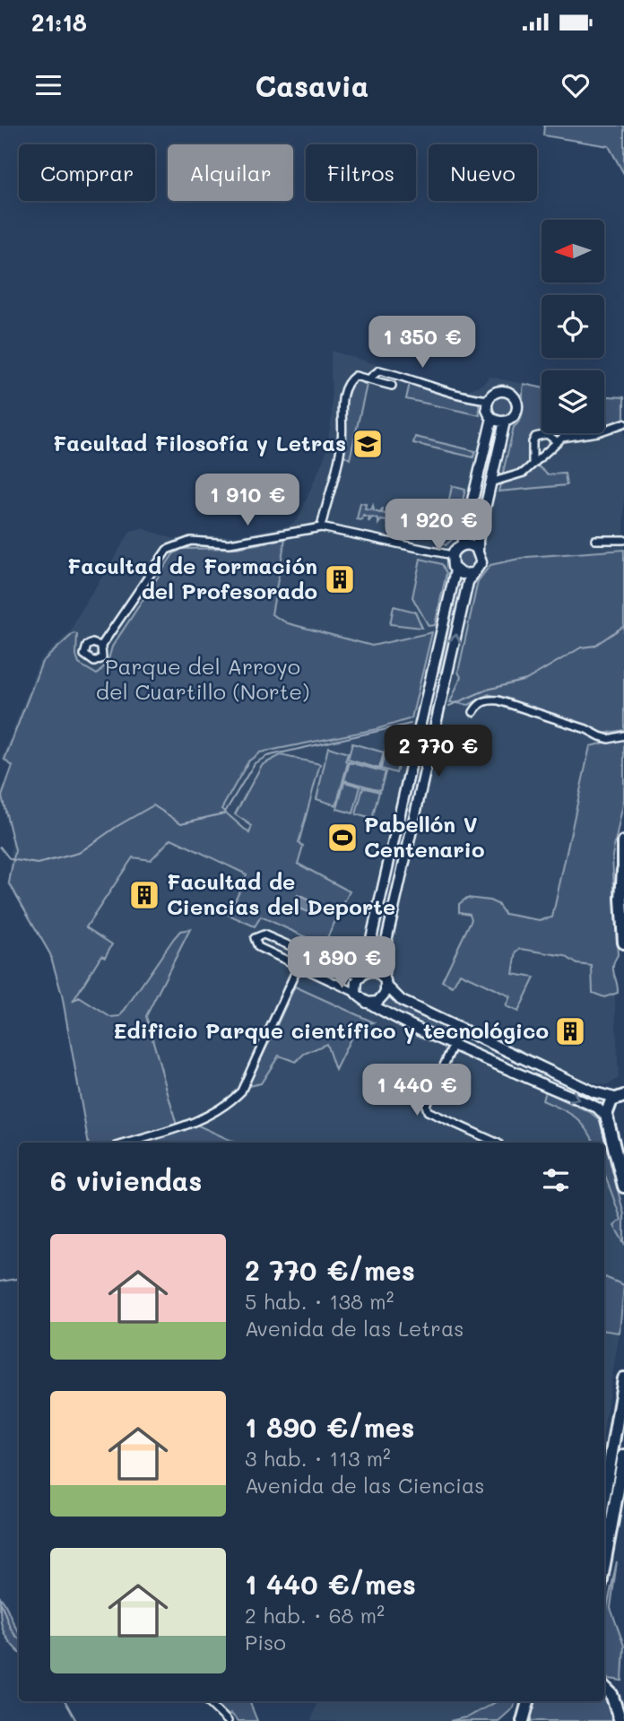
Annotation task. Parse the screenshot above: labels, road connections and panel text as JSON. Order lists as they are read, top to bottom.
{
  "parks": ["Parque del Arroyo del Cuartillo (Norte)"],
  "places": {
    "school or university": ["Facultad Filosofía y Letras"],
    "building": ["Facultad de Formación del Profesorado", "Facultad de Ciencias del Deporte", "Edificio Parque científico y tecnológico"],
    "sports": ["Pabellón V Centenario"]
  },
  "north": "left",
  "page": {
    "status": "21:18",
    "header": "Casavia",
    "chip": [
      "Comprar",
      "Alquilar",
      "Filtros",
      "Nuevo"
    ],
    "price": [
      "1 350 €",
      "1 910 €",
      "1 920 €",
      "2 770 €",
      "1 890 €",
      "1 440 €"
    ],
    "heading": "6 viviendas",
    "list": [
      {
        "name": "2 770 €/mes",
        "note": "5 hab. · 138 m² · Avenida de las Letras"
      },
      {
        "name": "1 890 €/mes",
        "note": "3 hab. · 113 m² · Avenida de las Ciencias"
      },
      {
        "name": "1 440 €/mes",
        "note": "2 hab. · 68 m² · Piso"
      }
    ]
  }
}
